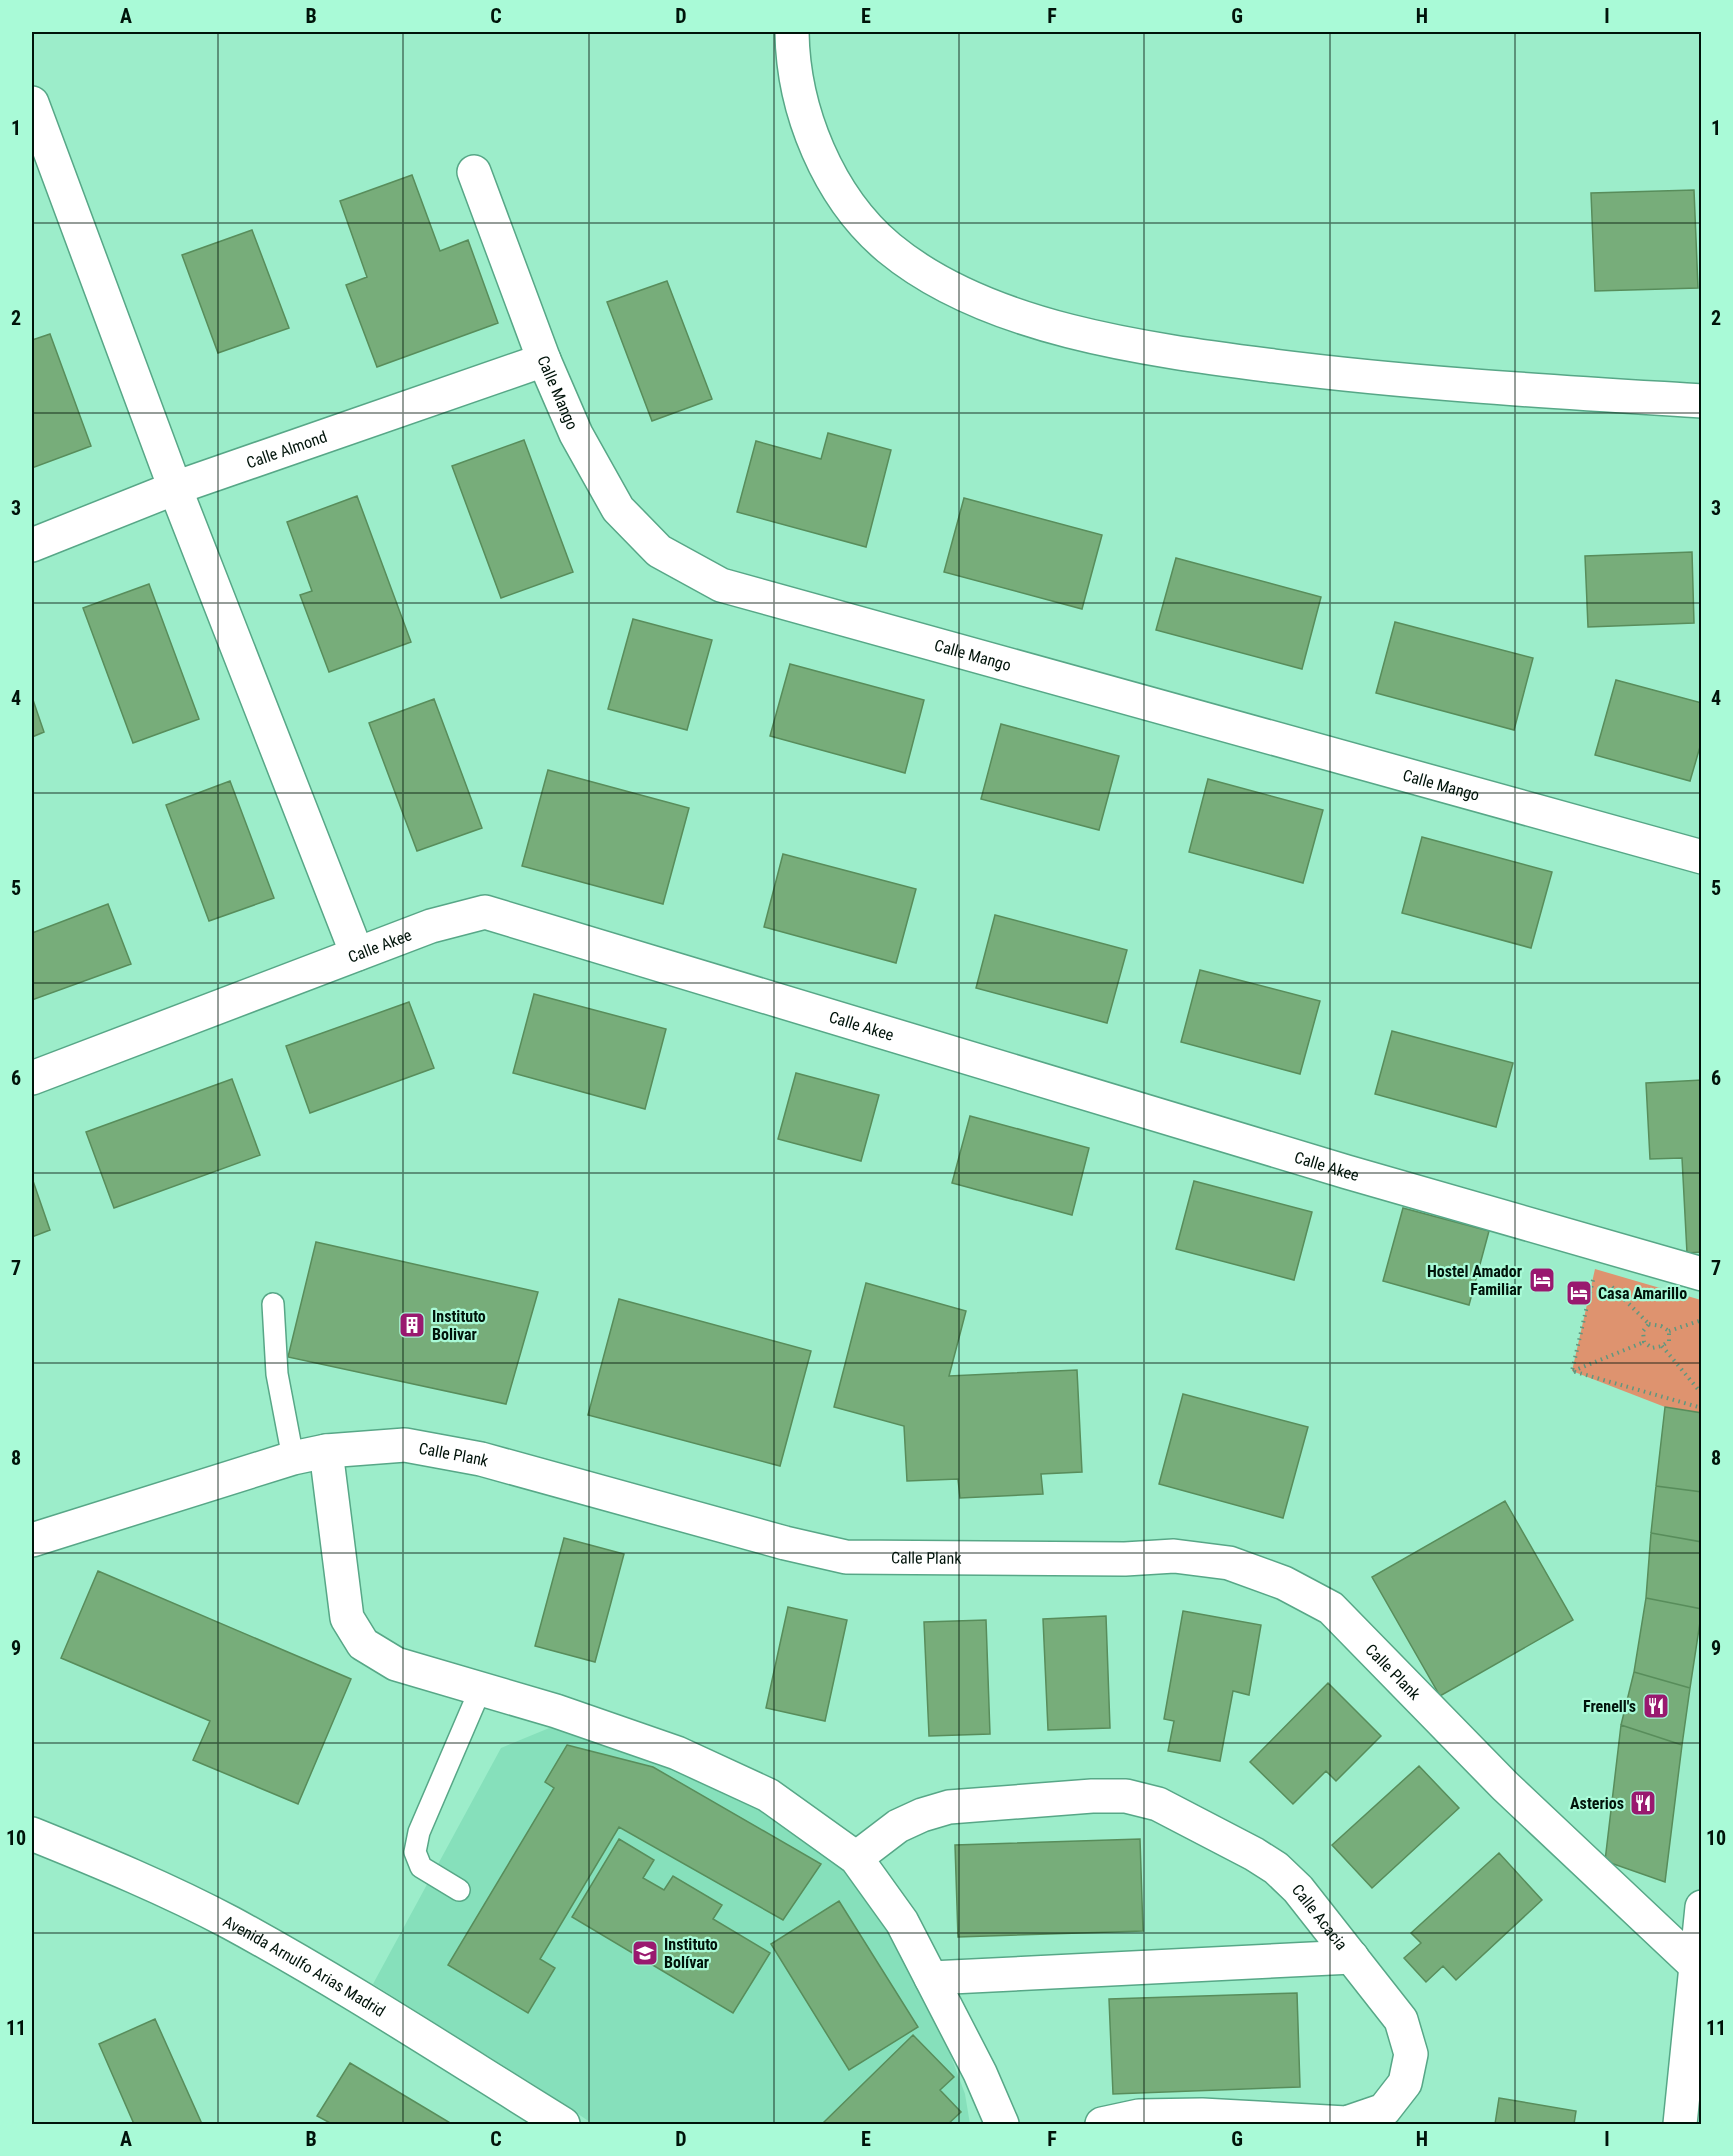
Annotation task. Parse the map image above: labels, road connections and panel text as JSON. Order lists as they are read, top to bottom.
{
  "streets": {
    "main road": [
      "Calle Mango",
      "Calle Almond",
      "Calle Akee",
      "Calle Plank",
      "Calle Acacia",
      "Avenida Arnulfo Arias Madrid"
    ]
  },
  "crossings": [
    ["Calle Mango", "Calle Almond"]
  ],
  "places": {
    "hotel": ["Hostel Amador Familiar", "Casa Amarillo"],
    "building": ["Instituto Bolivar"],
    "restaurant": ["Frenell's", "Asterios"],
    "school or university": ["Instituto Bolívar"]
  },
  "grid": {
    "columns": [
      "A",
      "B",
      "C",
      "D",
      "E",
      "F",
      "G",
      "H",
      "I"
    ],
    "rows": [
      "1",
      "2",
      "3",
      "4",
      "5",
      "6",
      "7",
      "8",
      "9",
      "10",
      "11"
    ]
  }
}
